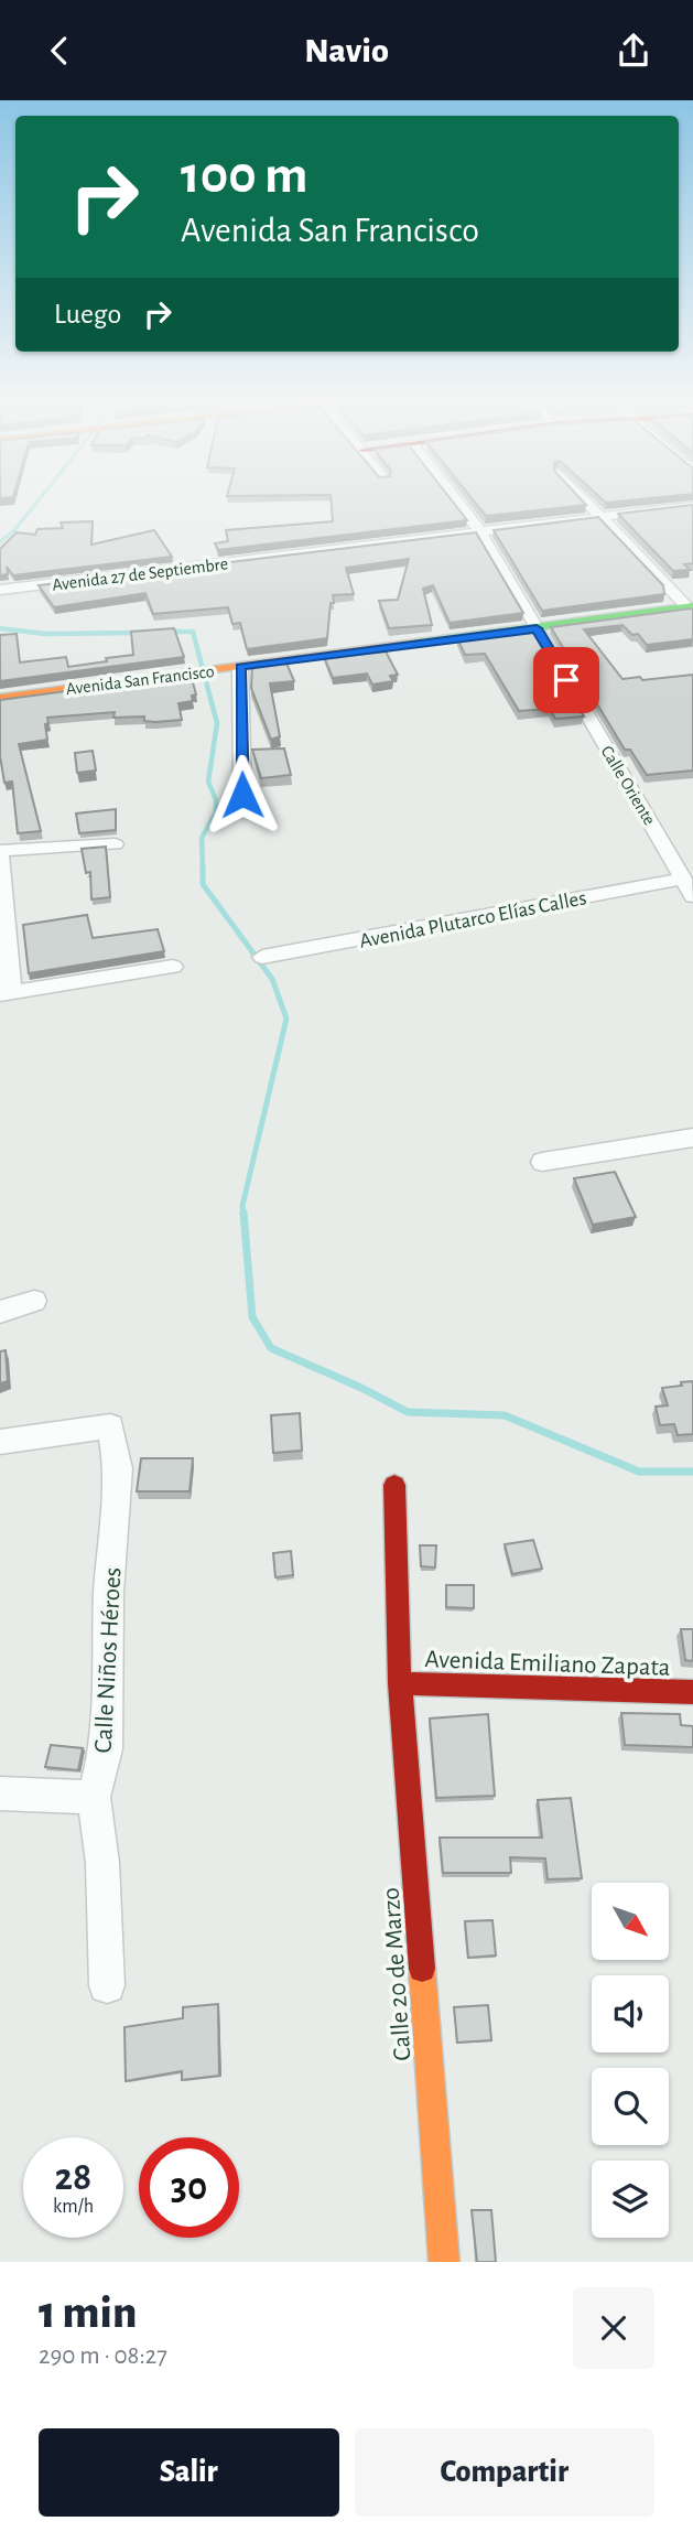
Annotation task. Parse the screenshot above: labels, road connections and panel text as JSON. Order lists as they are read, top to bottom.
{
  "streets": {
    "street": [
      "Avenida 27 de Septiembre",
      "Avenida San Francisco",
      "Calle Oriente",
      "Avenida Plutarco Elías Calles",
      "Calle Niños Héroes",
      "Avenida Emiliano Zapata",
      "Calle 20 de Marzo"
    ]
  },
  "crossings": [
    ["Avenida 27 de Septiembre", "Calle Oriente"],
    ["Avenida San Francisco", "Calle Oriente"],
    ["Calle Oriente", "Avenida Plutarco Elías Calles"],
    ["Avenida Emiliano Zapata", "Calle 20 de Marzo"]
  ],
  "north": "bottom right",
  "page": {
    "header": "Navio",
    "turn": ["100 m", "Avenida San Francisco"],
    "then": "Luego",
    "speed": "28 km/h",
    "limit": "30",
    "heading": ["1 min", "290 m · 08:27"],
    "buttons": ["Salir", "Compartir"]
  }
}
